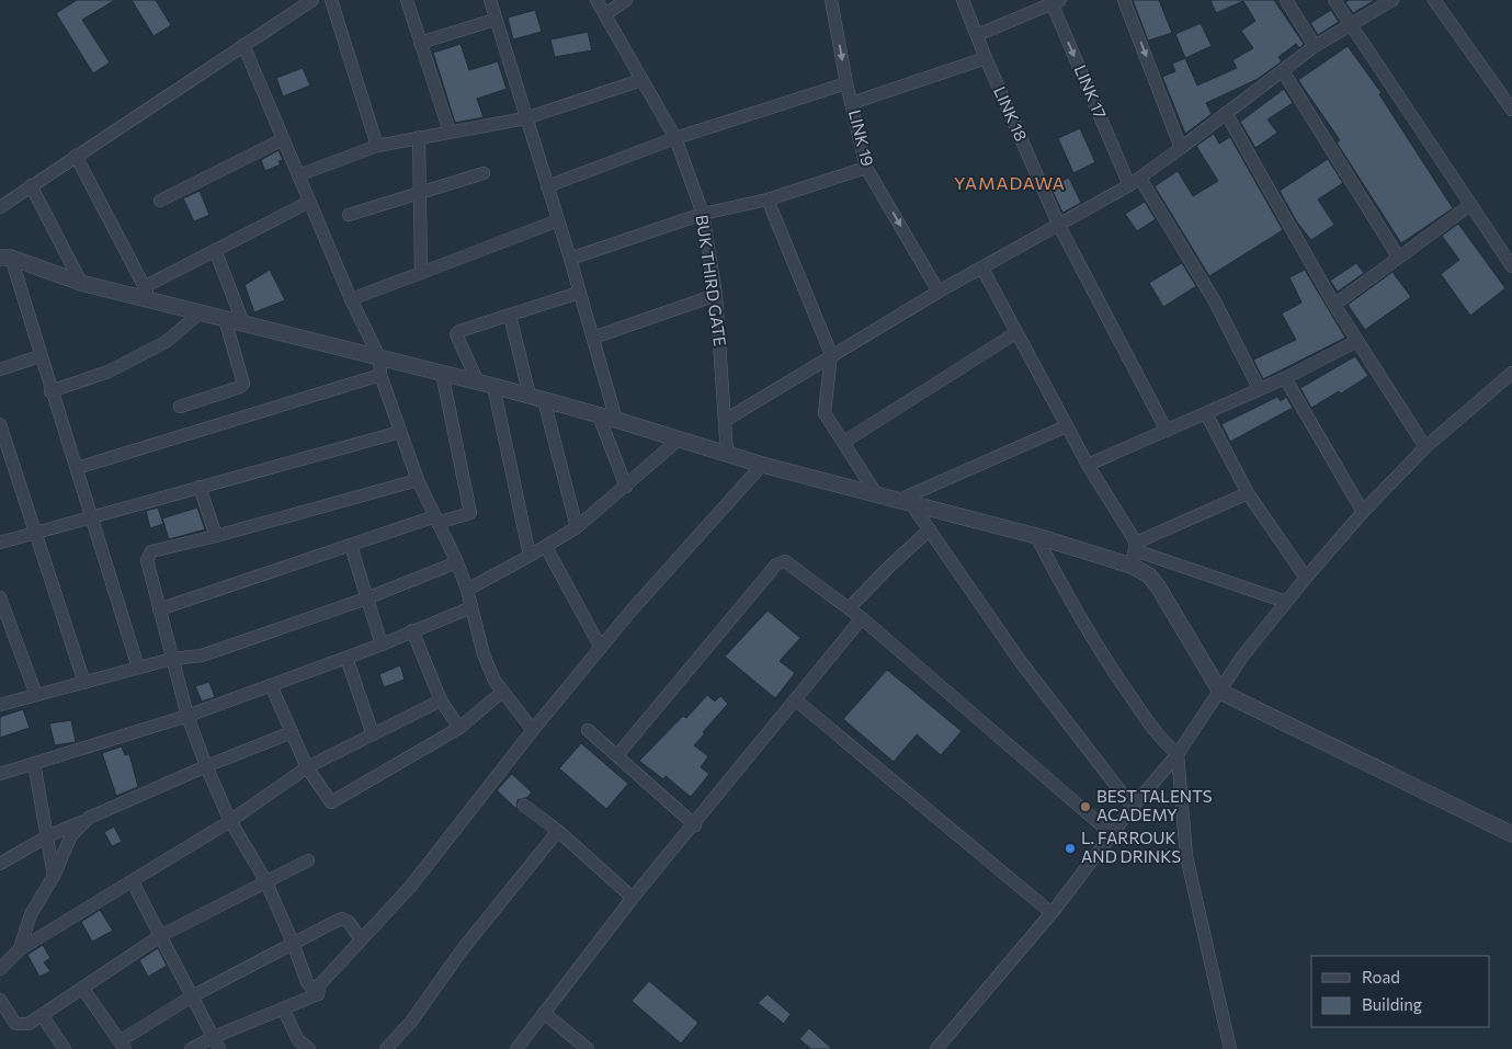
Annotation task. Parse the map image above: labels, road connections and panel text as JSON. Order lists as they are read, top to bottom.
{
  "streets": {
    "street": [
      "LINK 17",
      "LINK 18",
      "LINK 19",
      "BUK THIRD GATE"
    ]
  },
  "one_way": ["LINK 19"],
  "districts": ["YAMADAWA"],
  "places": ["BEST TALENTS ACADEMY", "L. FARROUK AND DRINKS"],
  "legend": ["Road", "Building"]
}
